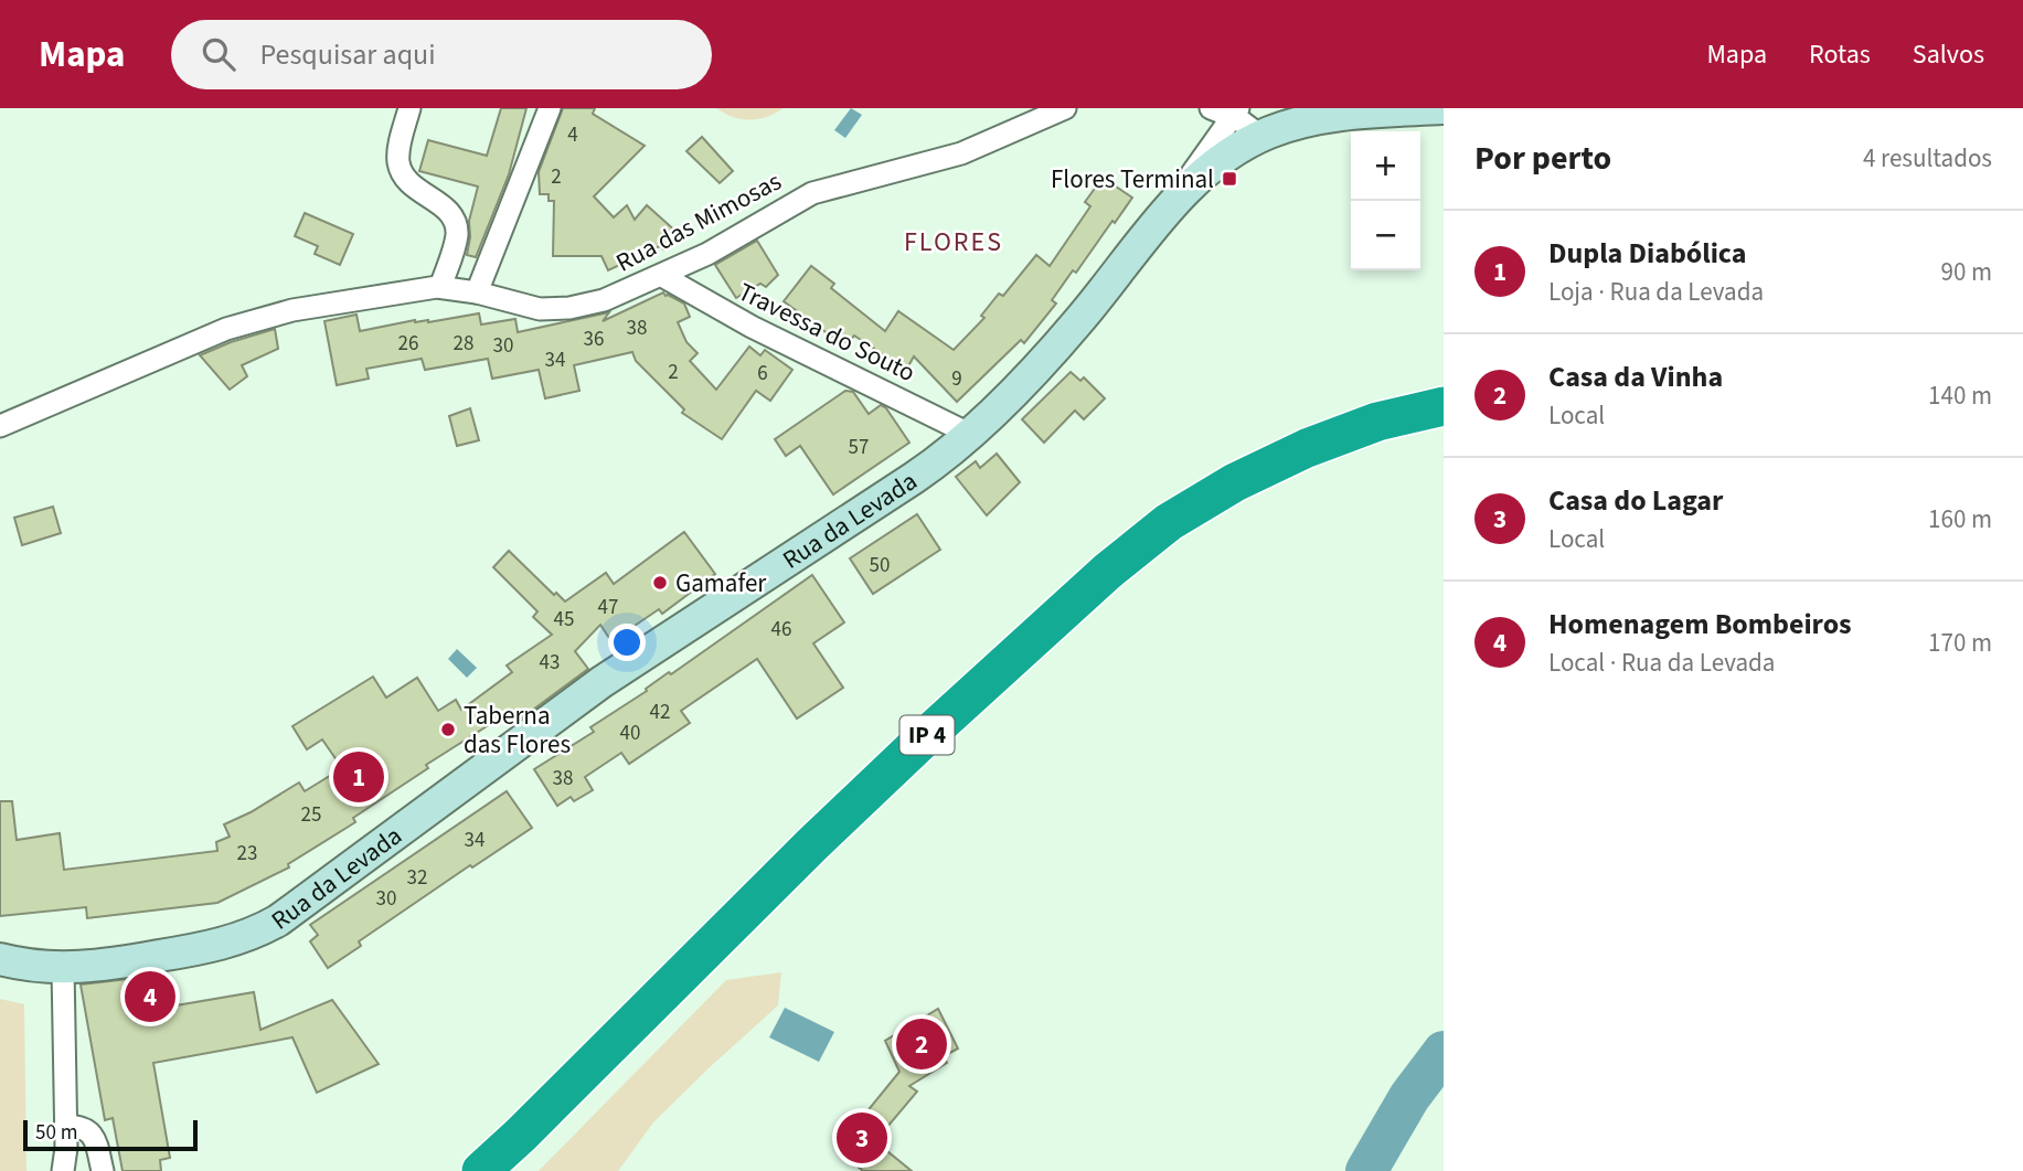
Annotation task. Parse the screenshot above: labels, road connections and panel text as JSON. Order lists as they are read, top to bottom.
{
  "streets": {
    "highway": ["IP 4"],
    "street": ["Rua das Mimosas", "Travessa do Souto", "Rua da Levada"]
  },
  "crossings": [
    ["Rua das Mimosas", "Travessa do Souto"],
    ["Travessa do Souto", "Rua da Levada"]
  ],
  "districts": ["FLORES"],
  "places": {
    "transit": ["Flores Terminal"],
    "other": ["Gamafer", "Taberna das Flores"]
  },
  "house_numbers": [
    "4",
    "2",
    "38",
    "36",
    "26",
    "28",
    "30",
    "34",
    "2",
    "6",
    "9",
    "57",
    "50",
    "47",
    "45",
    "46",
    "43",
    "42",
    "40",
    "38",
    "25",
    "34",
    "23",
    "32",
    "30"
  ],
  "scale_bar": "50 m",
  "page": {
    "header": "Mapa",
    "search": "Pesquisar aqui",
    "nav": ["Mapa", "Rotas", "Salvos"],
    "heading": ["Por perto", "4 resultados"],
    "map_buttons": ["+", "−"],
    "list": [
      {
        "mark": "1",
        "name": "Dupla Diabólica",
        "note": "Loja · Rua da Levada",
        "value": "90 m"
      },
      {
        "mark": "2",
        "name": "Casa da Vinha",
        "note": "Local",
        "value": "140 m"
      },
      {
        "mark": "3",
        "name": "Casa do Lagar",
        "note": "Local",
        "value": "160 m"
      },
      {
        "mark": "4",
        "name": "Homenagem Bombeiros",
        "note": "Local · Rua da Levada",
        "value": "170 m"
      }
    ],
    "pins": [
      "1",
      "4",
      "2",
      "3"
    ],
    "scale": "50 m"
  }
}
